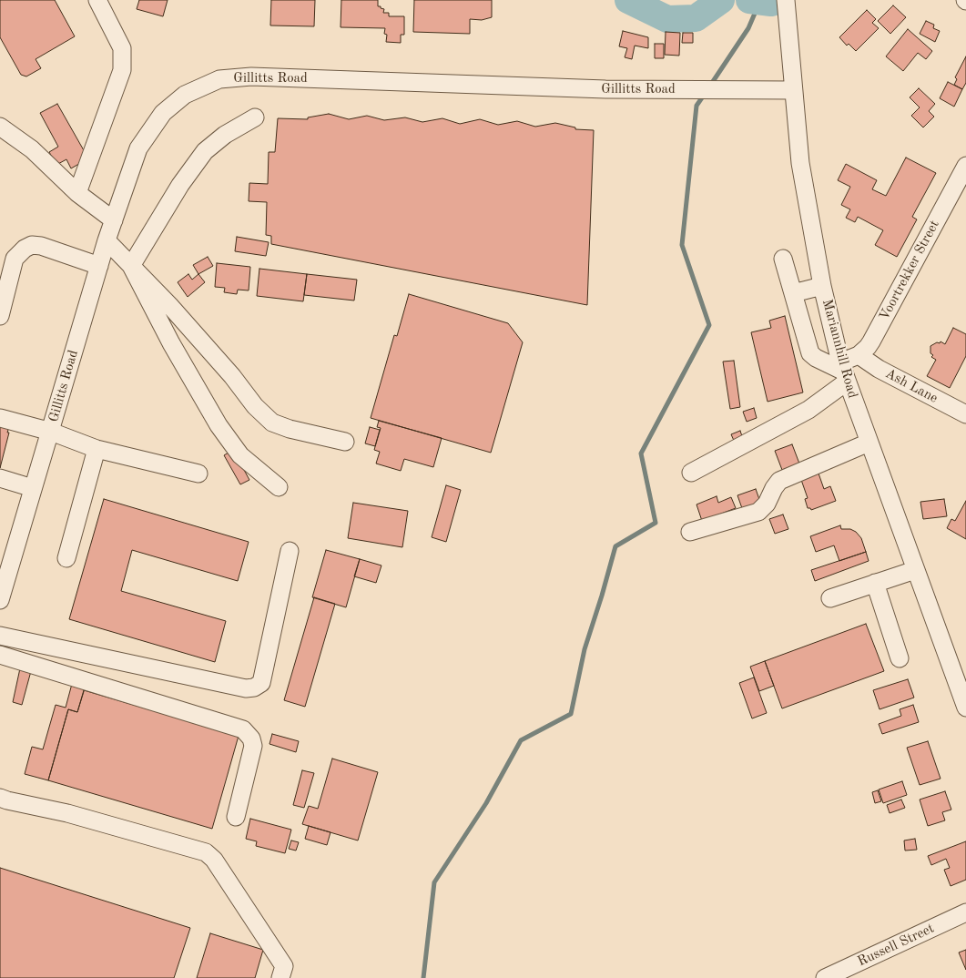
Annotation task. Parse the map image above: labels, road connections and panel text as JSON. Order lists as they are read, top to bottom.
{
  "streets": {
    "street": [
      "Gillitts Road",
      "Voortrekker Street",
      "Mariannhill Road",
      "Ash Lane",
      "Russell Street"
    ]
  },
  "crossings": [
    ["Gillitts Road", "Mariannhill Road"],
    ["Voortrekker Street", "Mariannhill Road"],
    ["Voortrekker Street", "Ash Lane"]
  ]
}
